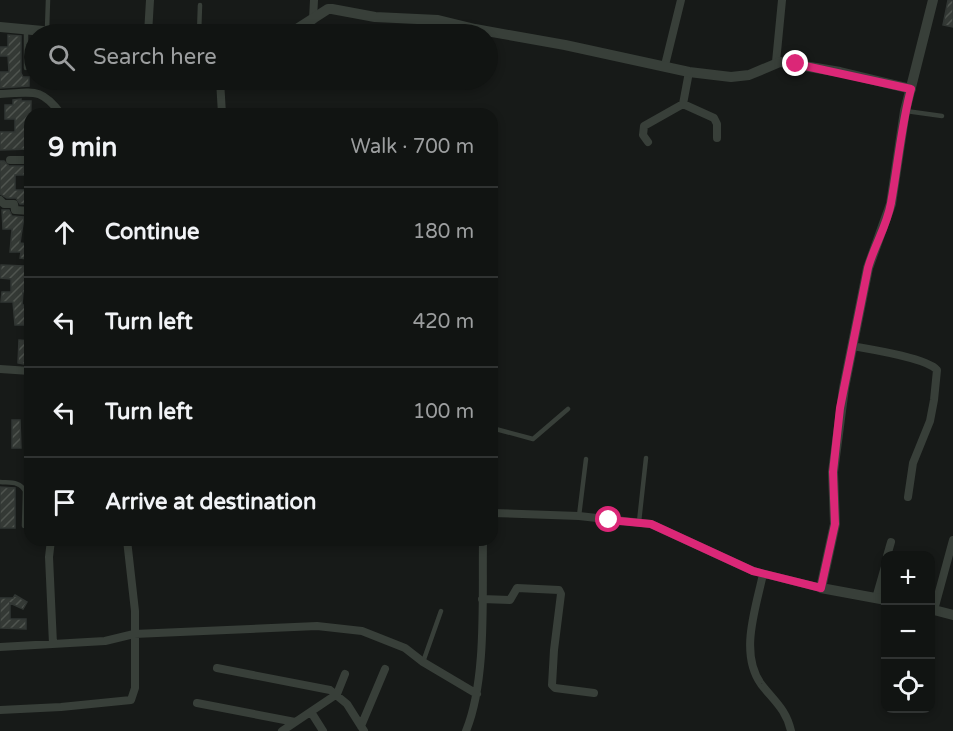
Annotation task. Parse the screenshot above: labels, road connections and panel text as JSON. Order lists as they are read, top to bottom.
{
  "page": {
    "search": "Search here",
    "heading": ["9 min", "Walk · 700 m"],
    "list": [
      ["Continue", "180 m"],
      ["Turn left", "420 m"],
      ["Turn left", "100 m"],
      "Arrive at destination"
    ],
    "map_buttons": ["+", "−"]
  }
}
